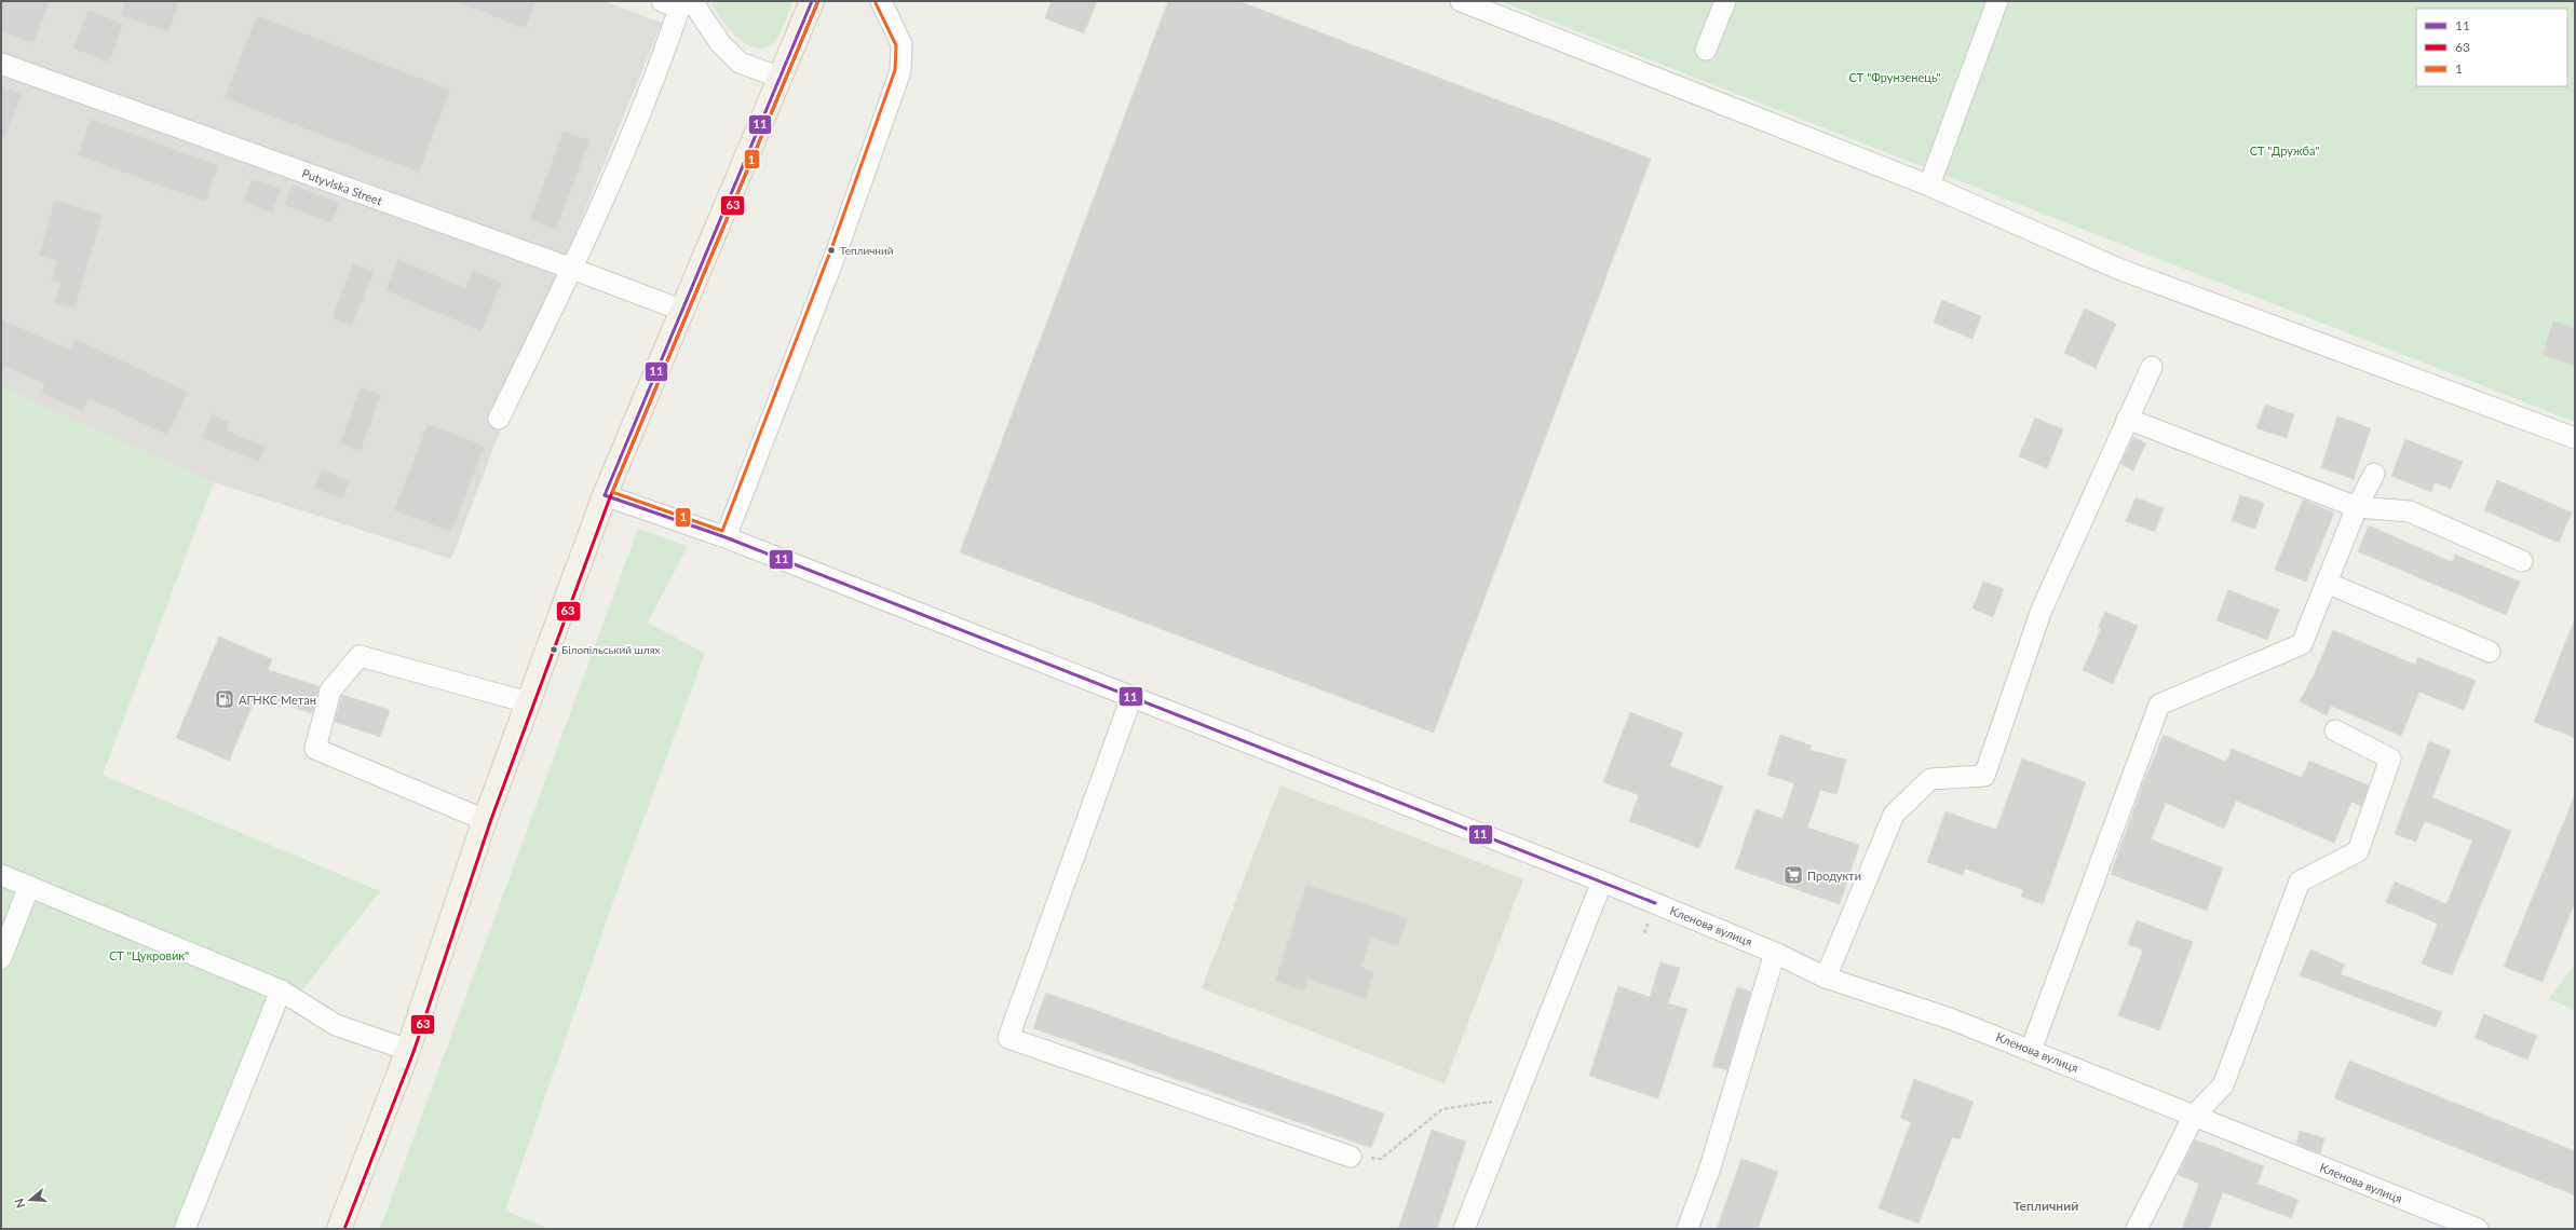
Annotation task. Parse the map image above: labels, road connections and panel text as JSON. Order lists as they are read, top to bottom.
{
  "streets": {
    "street": ["Putyvlska Street", "Кленова вулиця"]
  },
  "districts": ["Тепличний"],
  "parks": ["СТ \"Фрунзенець\"", "СТ \"Дружба\"", "СТ \"Цукровик\""],
  "places": {
    "other": ["Тепличний", "Білопільський шлях"],
    "fuel station": ["АГНКС Метан"],
    "supermarket": ["Продукти"]
  },
  "lines": ["transit line 11", "transit line 63", "transit line 1"],
  "legend": ["11", "63", "1"],
  "north": "left"
}
